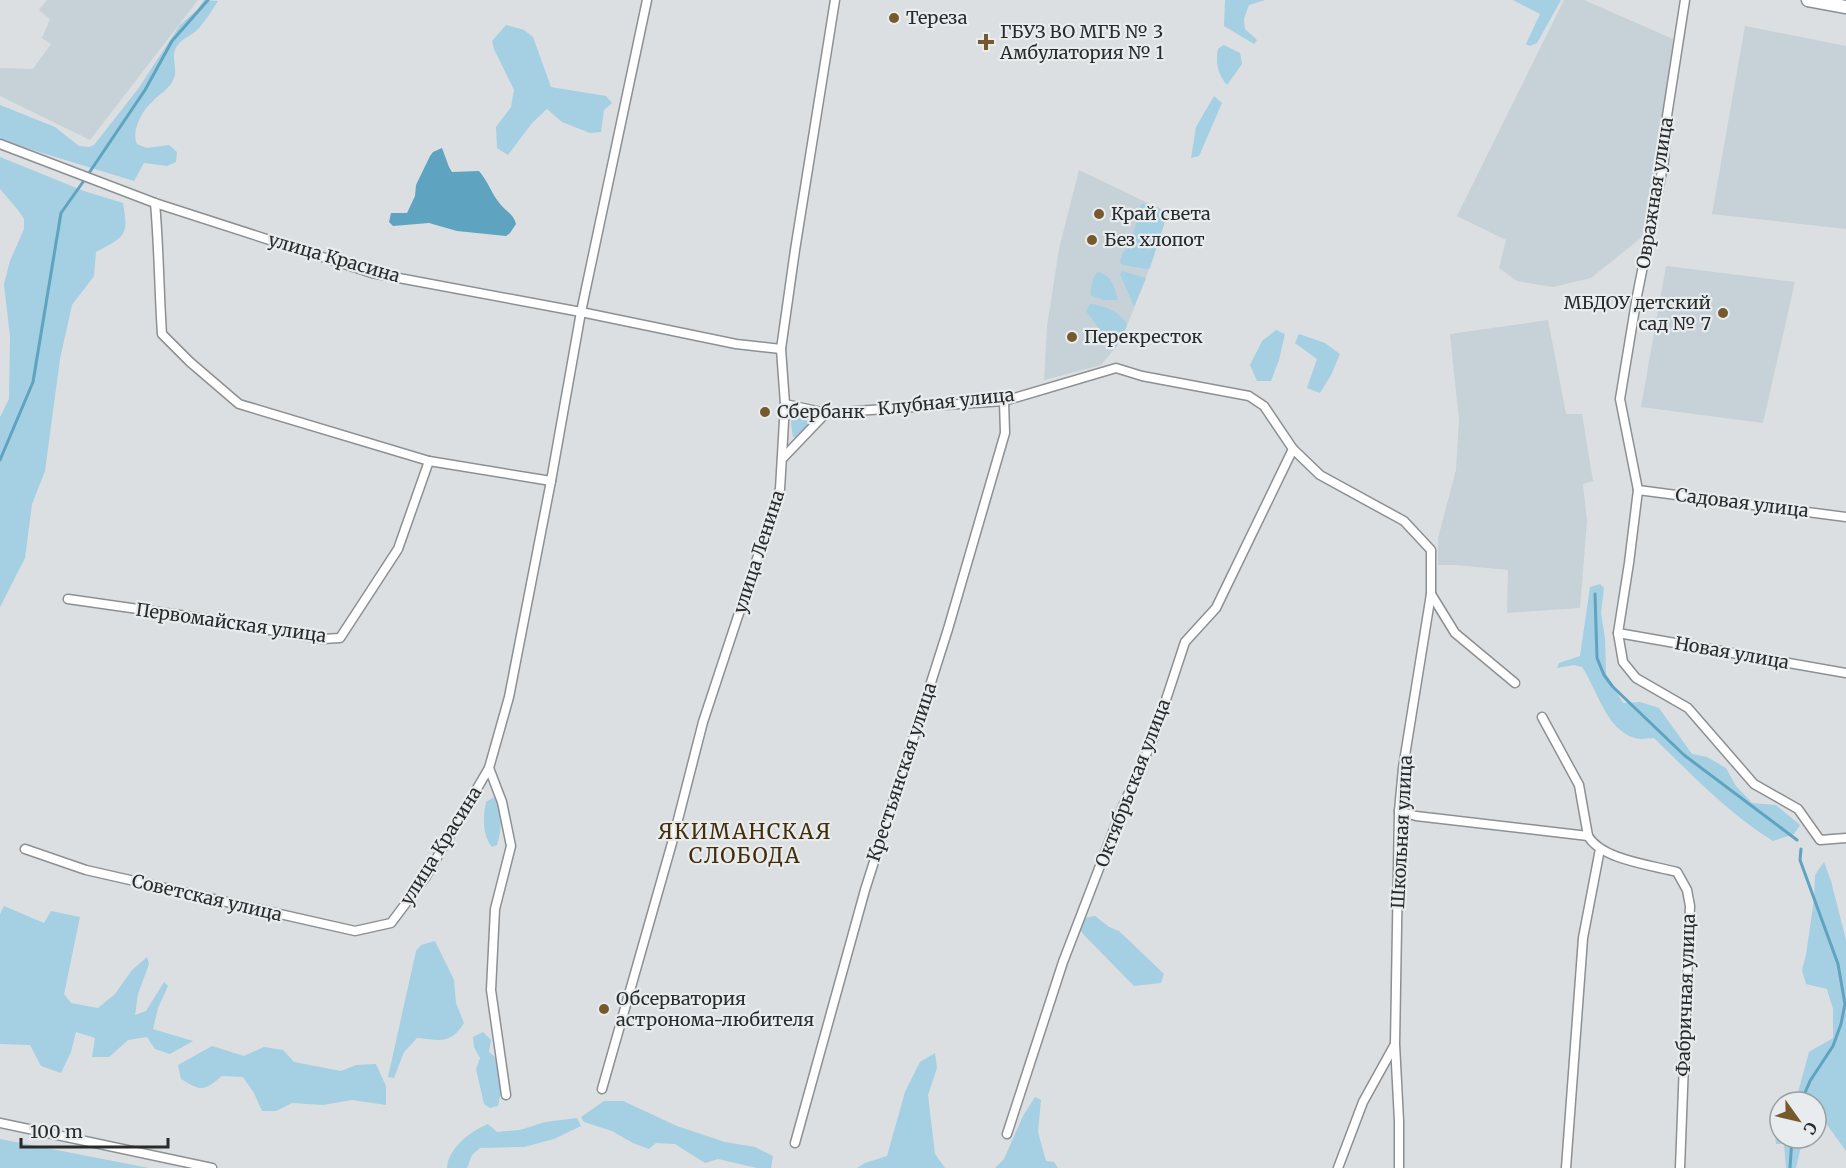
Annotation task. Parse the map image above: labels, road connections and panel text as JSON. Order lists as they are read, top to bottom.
{
  "streets": {
    "street": [
      "Овражная улица",
      "улица Красина",
      "Клубная улица",
      "Садовая улица",
      "улица Ленина",
      "Первомайская улица",
      "Новая улица",
      "Крестьянская улица",
      "Октябрьская улица",
      "Школьная улица",
      "Советская улица",
      "Фабричная улица"
    ]
  },
  "crossings": [
    ["Овражная улица", "Садовая улица"],
    ["Овражная улица", "Новая улица"],
    ["улица Красина", "улица Ленина"],
    ["улица Красина", "Советская улица"],
    ["Клубная улица", "улица Ленина"],
    ["Клубная улица", "Крестьянская улица"],
    ["Клубная улица", "Октябрьская улица"],
    ["Клубная улица", "Школьная улица"]
  ],
  "districts": ["ЯКИМАНСКАЯ СЛОБОДА"],
  "places": {
    "other": [
      "Тереза",
      "Край света",
      "Без хлопот",
      "МБДОУ детский сад № 7",
      "Перекресток",
      "Сбербанк",
      "Обсерватория астронома-любителя"
    ],
    "health": ["ГБУЗ ВО МГБ № 3 Амбулатория № 1"]
  },
  "scale_bar": "100 m",
  "north": "bottom right"
}
